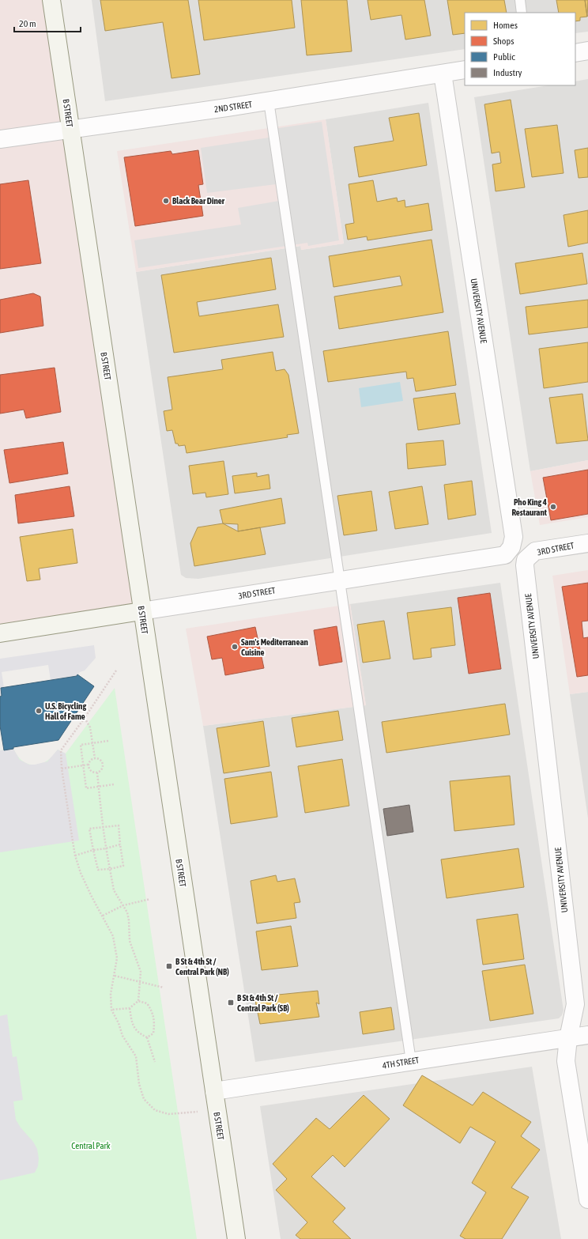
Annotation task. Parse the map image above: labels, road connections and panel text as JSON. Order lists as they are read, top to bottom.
{
  "streets": {
    "street": [
      "2ND STREET",
      "B STREET",
      "UNIVERSITY AVENUE",
      "3RD STREET",
      "4TH STREET"
    ]
  },
  "crossings": [
    ["2ND STREET", "B STREET"],
    ["2ND STREET", "UNIVERSITY AVENUE"],
    ["B STREET", "3RD STREET"],
    ["B STREET", "4TH STREET"],
    ["UNIVERSITY AVENUE", "3RD STREET"],
    ["UNIVERSITY AVENUE", "4TH STREET"]
  ],
  "parks": ["Central Park"],
  "places": {
    "other": [
      "Black Bear Diner",
      "Pho King 4 Restaurant",
      "Sam's Mediterranean Cuisine",
      "U.S. Bicycling Hall of Fame"
    ],
    "transit": ["B St & 4th St / Central Park (NB)", "B St & 4th St / Central Park (SB)"]
  },
  "legend": [
    "Homes",
    "Shops",
    "Public",
    "Industry"
  ],
  "scale_bar": "20 m"
}
